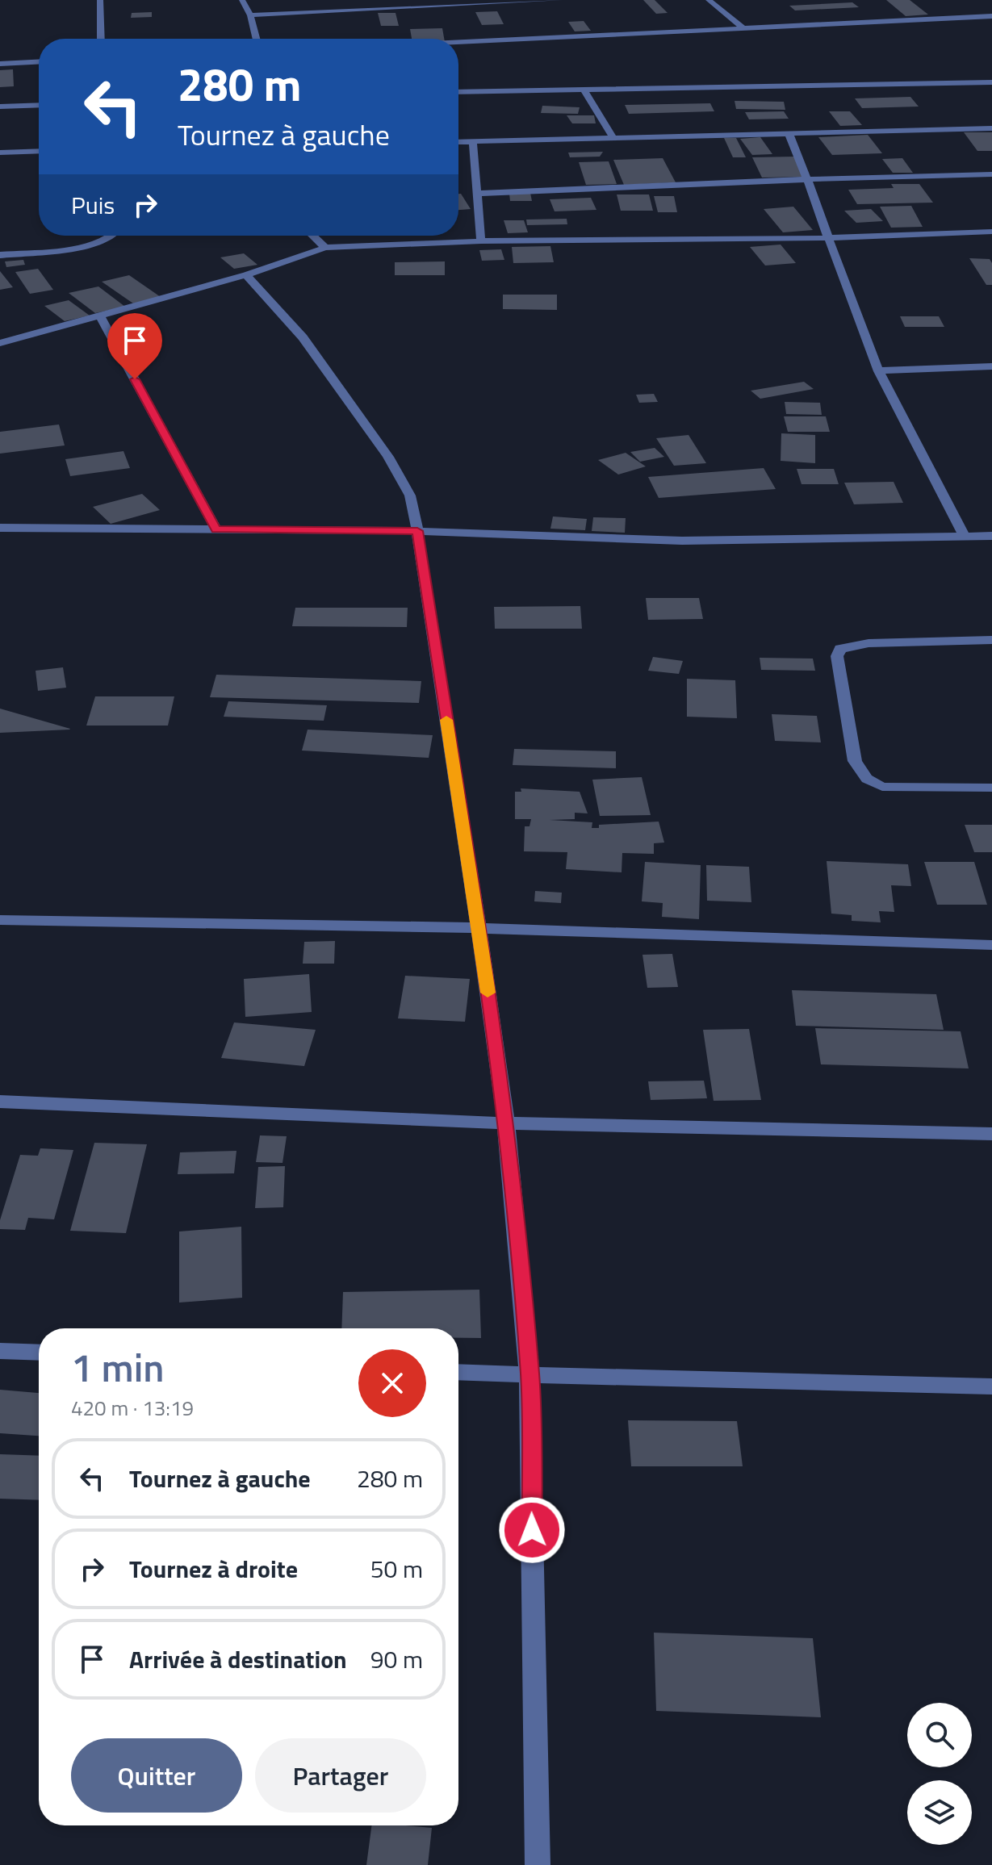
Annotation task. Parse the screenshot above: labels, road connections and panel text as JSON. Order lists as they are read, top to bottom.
{
  "page": {
    "turn": ["280 m", "Tournez à gauche"],
    "then": "Puis",
    "heading": ["1 min", "420 m · 13:19"],
    "list": [
      {
        "name": "Tournez à gauche",
        "value": "280 m"
      },
      {
        "name": "Tournez à droite",
        "value": "50 m"
      },
      {
        "name": "Arrivée à destination",
        "value": "90 m"
      }
    ],
    "buttons": ["Quitter", "Partager"]
  }
}
